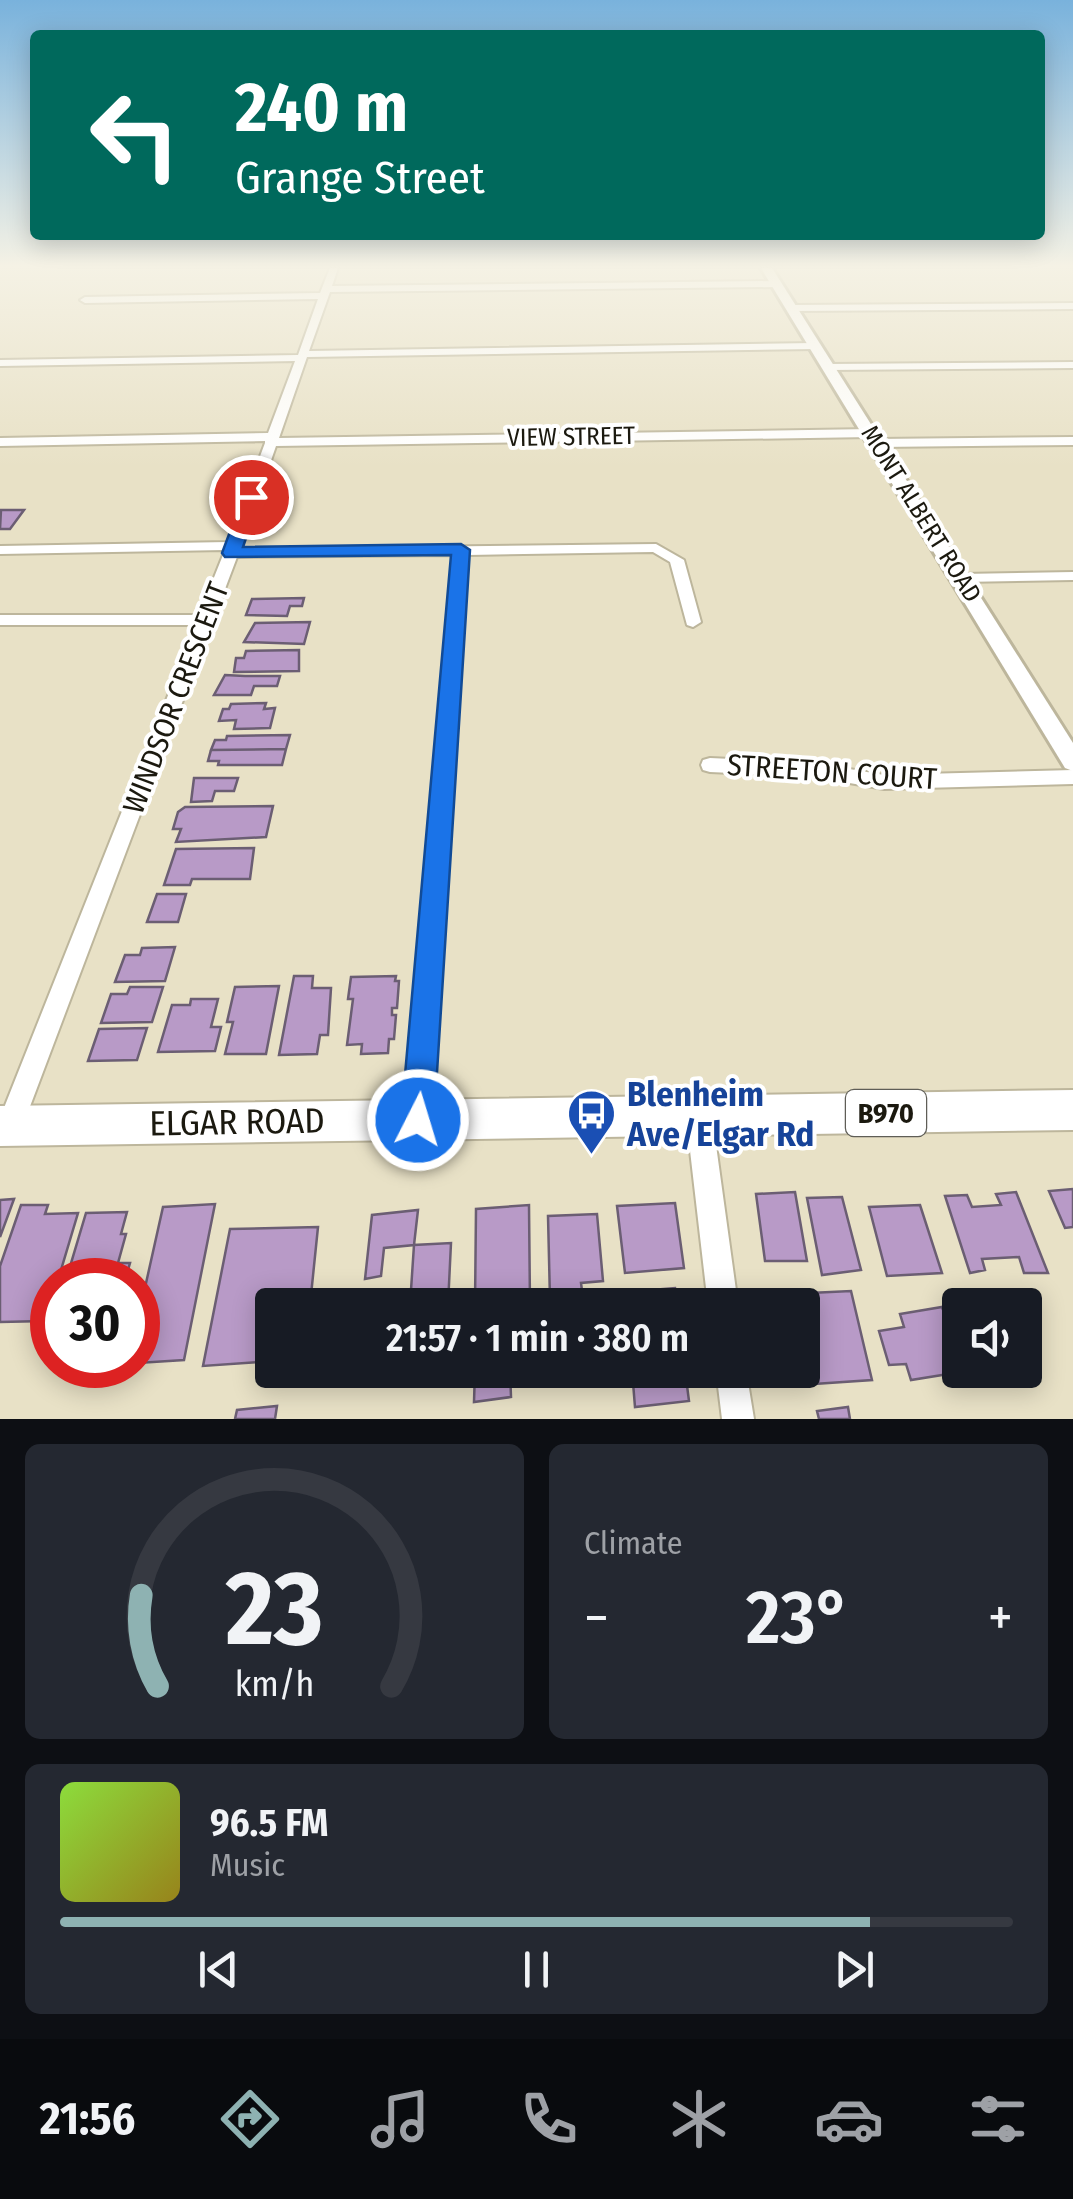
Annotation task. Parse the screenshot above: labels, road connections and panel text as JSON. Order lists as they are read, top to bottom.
{
  "streets": {
    "main road": ["MONT ALBERT ROAD", "B970", "ELGAR ROAD"],
    "street": ["VIEW STREET", "WINDSOR CRESCENT", "STREETON COURT"]
  },
  "crossings": [
    ["VIEW STREET", "MONT ALBERT ROAD"],
    ["VIEW STREET", "WINDSOR CRESCENT"],
    ["WINDSOR CRESCENT", "ELGAR ROAD"]
  ],
  "places": {
    "bus stop": ["Blenheim Ave/Elgar Rd"]
  },
  "page": {
    "turn": ["240 m", "Grange Street"],
    "limit": "30",
    "trip": "21:57 · 1 min · 380 m",
    "tile": "Climate",
    "heat": ["−", "23°", "+"],
    "song": ["96.5 FM", "Music"],
    "tabs": "21:56",
    "gauge": ["23", "km/h"]
  }
}
